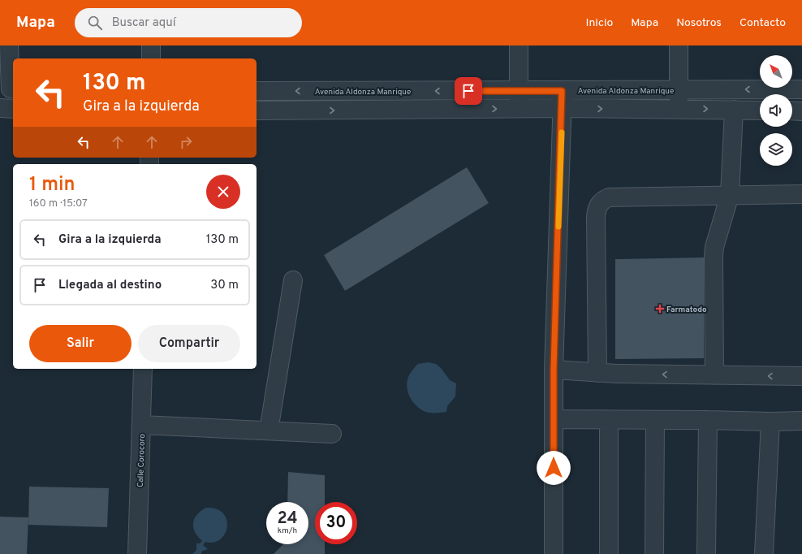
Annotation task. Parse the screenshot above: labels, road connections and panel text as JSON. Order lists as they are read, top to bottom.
{
  "streets": {
    "street": ["Avenida Aldonza Manrique", "Calle Corocoro"]
  },
  "places": {
    "health": ["Farmatodo"]
  },
  "north": "top left",
  "page": {
    "header": "Mapa",
    "search": "Buscar aquí",
    "nav": [
      "Inicio",
      "Mapa",
      "Nosotros",
      "Contacto"
    ],
    "turn": ["130 m", "Gira a la izquierda"],
    "heading": ["1 min", "160 m · 15:07"],
    "list": [
      {
        "name": "Gira a la izquierda",
        "value": "130 m"
      },
      {
        "name": "Llegada al destino",
        "value": "30 m"
      }
    ],
    "buttons": ["Salir", "Compartir"],
    "speed": "24 km/h",
    "limit": "30"
  }
}
